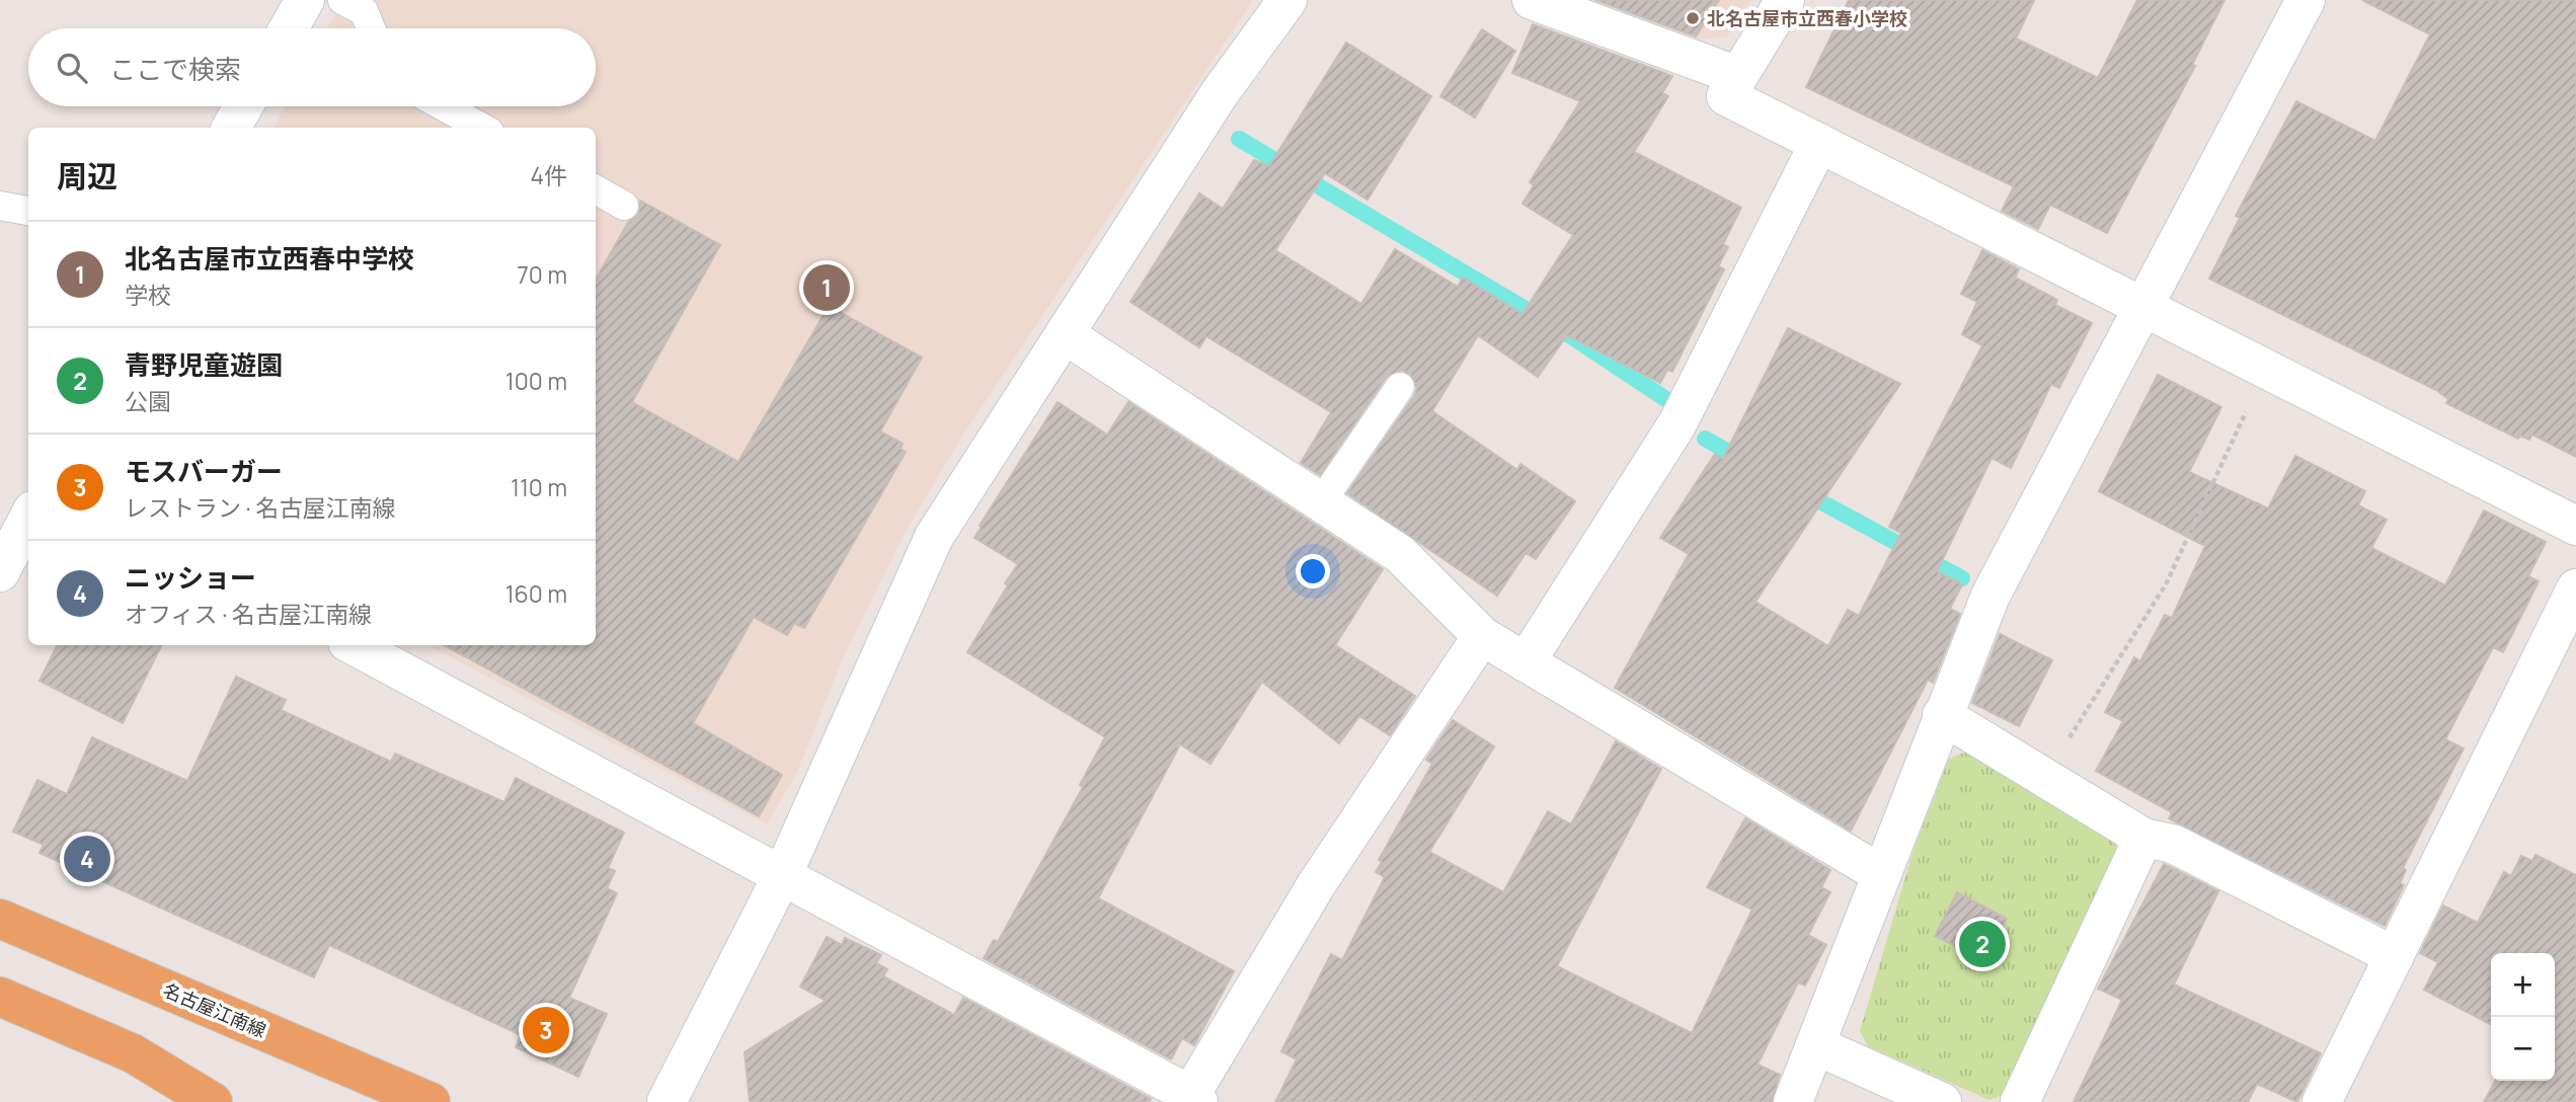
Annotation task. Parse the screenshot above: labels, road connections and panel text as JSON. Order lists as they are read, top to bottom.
{
  "streets": {
    "main road": ["名古屋江南線"]
  },
  "places": ["北名古屋市立西春小学校"],
  "page": {
    "search": "ここで検索",
    "heading": ["周辺", "4件"],
    "list": [
      {
        "mark": "1",
        "name": "北名古屋市立西春中学校",
        "note": "学校",
        "value": "70 m"
      },
      {
        "mark": "2",
        "name": "青野児童遊園",
        "note": "公園",
        "value": "100 m"
      },
      {
        "mark": "3",
        "name": "モスバーガー",
        "note": "レストラン · 名古屋江南線",
        "value": "110 m"
      },
      {
        "mark": "4",
        "name": "ニッショー",
        "note": "オフィス · 名古屋江南線",
        "value": "160 m"
      }
    ],
    "pins": [
      "1",
      "4",
      "2",
      "3"
    ],
    "map_buttons": ["+", "−"]
  }
}
